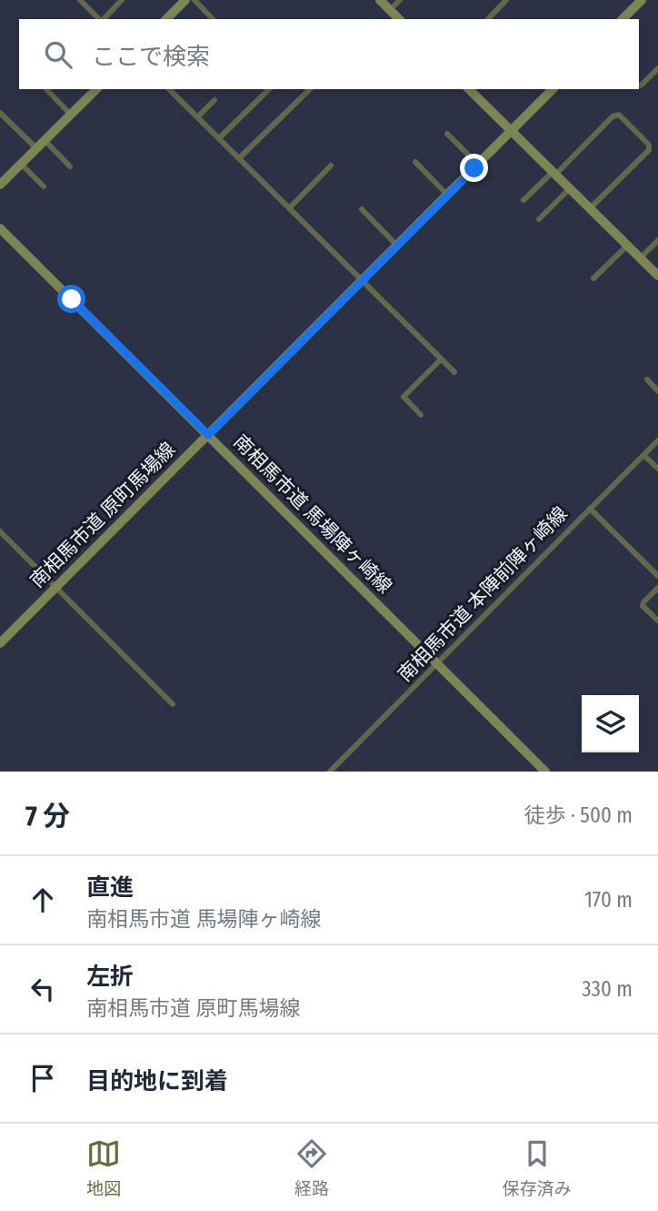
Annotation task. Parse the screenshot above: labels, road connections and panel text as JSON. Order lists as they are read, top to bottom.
{
  "streets": {
    "street": ["南相馬市道 馬場陣ヶ崎線", "南相馬市道 原町馬場線", "南相馬市道 本陣前陣ヶ崎線"]
  },
  "crossings": [
    ["南相馬市道 馬場陣ヶ崎線", "南相馬市道 原町馬場線"],
    ["南相馬市道 馬場陣ヶ崎線", "南相馬市道 本陣前陣ヶ崎線"]
  ],
  "page": {
    "search": "ここで検索",
    "heading": ["7 分", "徒歩 · 500 m"],
    "list": [
      ["直進", "南相馬市道 馬場陣ヶ崎線", "170 m"],
      ["左折", "南相馬市道 原町馬場線", "330 m"],
      "目的地に到着"
    ],
    "nav": ["地図", "経路", "保存済み"]
  }
}
